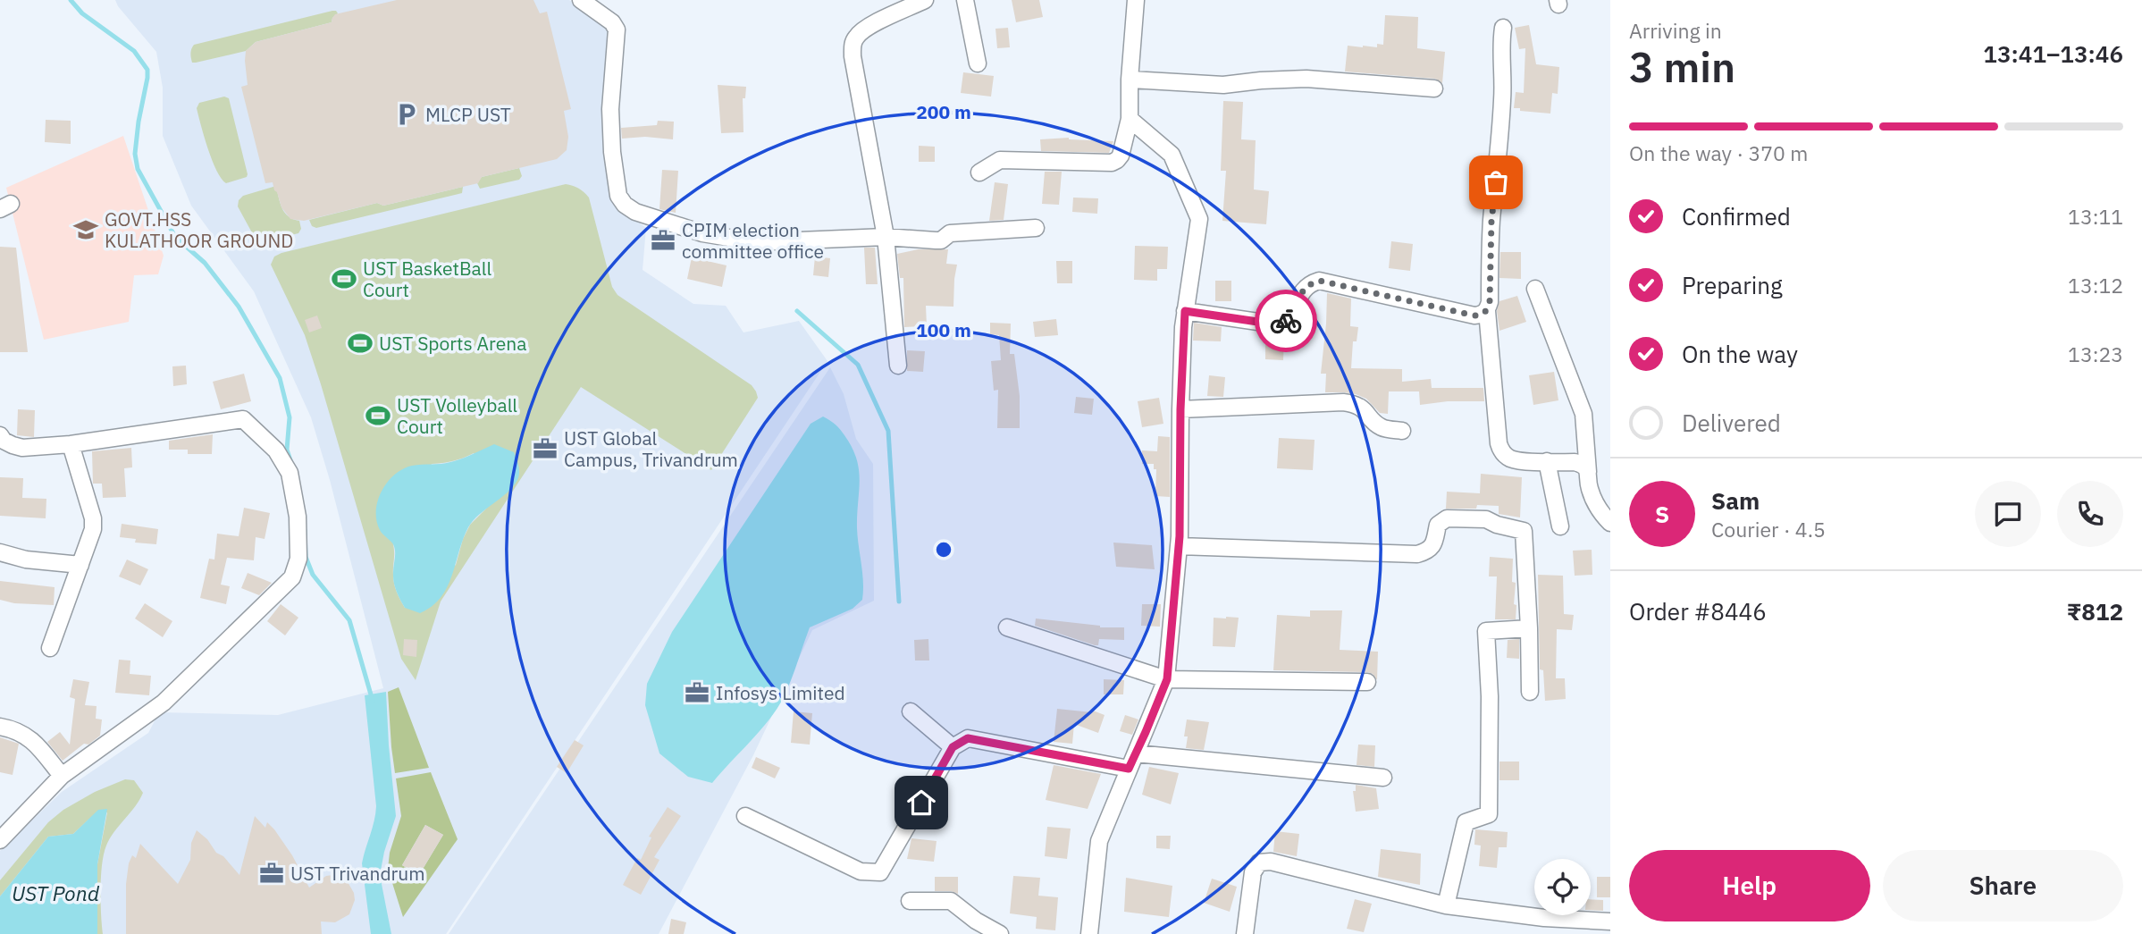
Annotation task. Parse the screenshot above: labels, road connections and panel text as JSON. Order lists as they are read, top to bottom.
{
  "water": ["UST Pond"],
  "places": {
    "parking": ["MLCP UST"],
    "school or university": ["GOVT.HSS KULATHOOR GROUND"],
    "office": [
      "CPIM election committee office",
      "UST Global Campus, Trivandrum",
      "Infosys Limited",
      "UST Trivandrum"
    ],
    "sports": ["UST BasketBall Court", "UST Sports Arena", "UST Volleyball Court"]
  },
  "page": {
    "heading": ["3 min", "Arriving in", "13:41–13:46"],
    "panel": [
      "Sam",
      "Courier · 4.5",
      "Order #8446",
      "₹812"
    ],
    "bar": "On the way · 370 m",
    "list": [
      ["Confirmed", "13:11"],
      ["Preparing", "13:12"],
      ["On the way", "13:23"],
      "Delivered"
    ],
    "round": "S",
    "buttons": ["Help", "Share"]
  },
  "rings": ["200 m", "100 m"]
}
